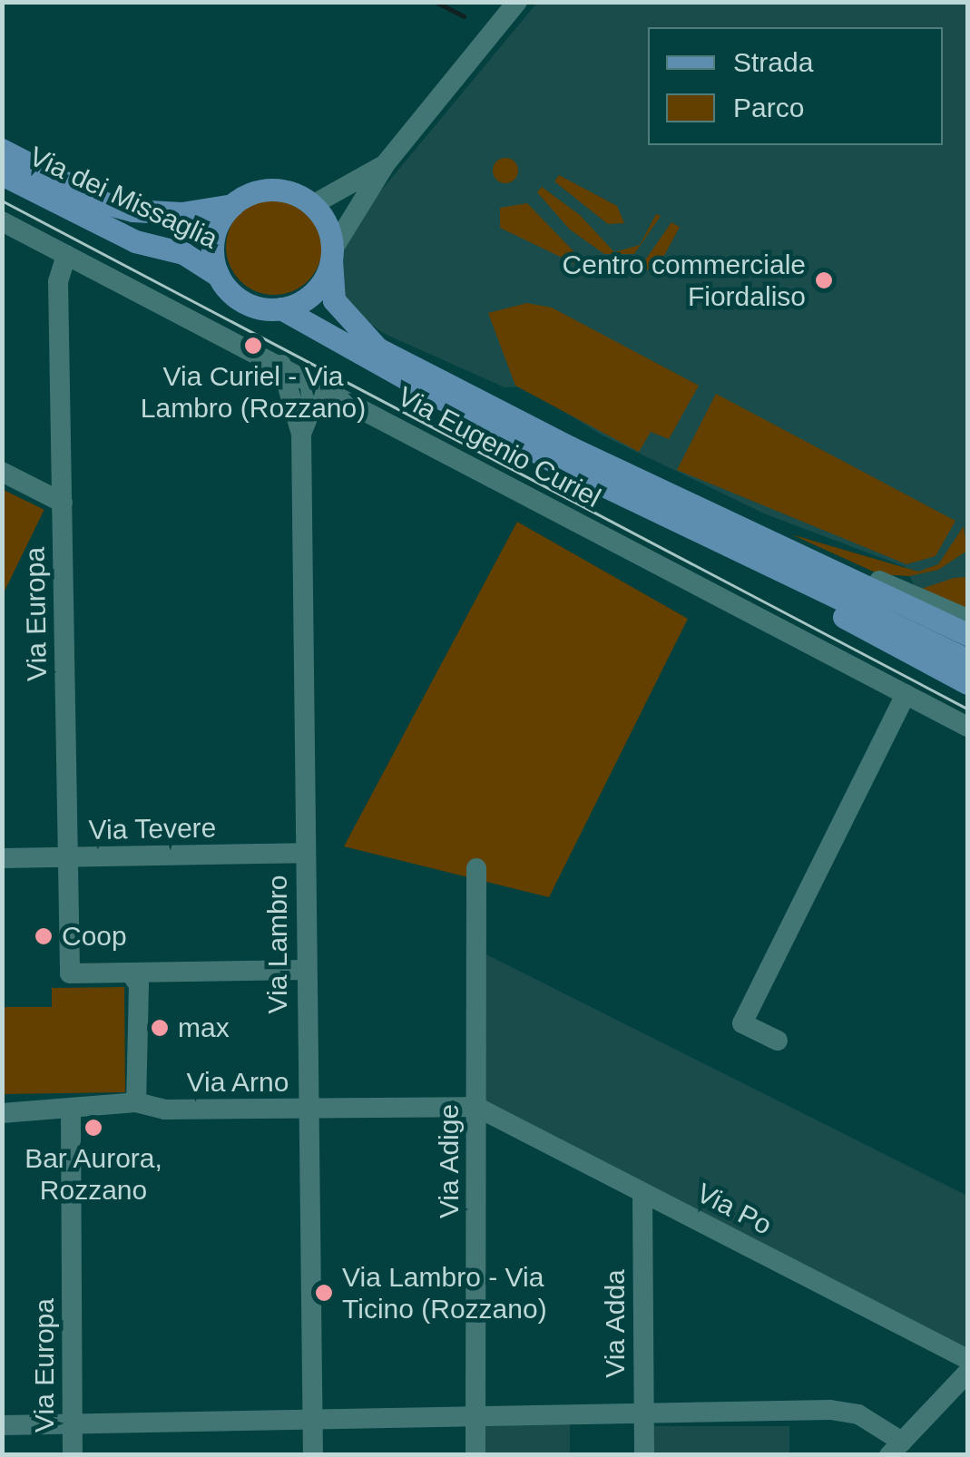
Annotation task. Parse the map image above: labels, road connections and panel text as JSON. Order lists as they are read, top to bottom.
{
  "streets": {
    "main road": ["Via dei Missaglia", "Via Eugenio Curiel"],
    "street": [
      "Via Europa",
      "Via Tevere",
      "Via Lambro",
      "Via Arno",
      "Via Adige",
      "Via Po",
      "Via Adda"
    ]
  },
  "crossings": [
    ["Via dei Missaglia", "Via Eugenio Curiel"],
    ["Via Eugenio Curiel", "Via Europa"],
    ["Via Europa", "Via Tevere"],
    ["Via Europa", "Via Arno"],
    ["Via Tevere", "Via Lambro"],
    ["Via Lambro", "Via Arno"],
    ["Via Arno", "Via Adige"],
    ["Via Arno", "Via Po"],
    ["Via Adige", "Via Po"],
    ["Via Po", "Via Adda"]
  ],
  "places": [
    "Centro commerciale Fiordaliso",
    "Via Curiel - Via Lambro (Rozzano)",
    "Coop",
    "max",
    "Bar Aurora, Rozzano",
    "Via Lambro - Via Ticino (Rozzano)"
  ],
  "legend": ["Strada", "Parco"]
}
